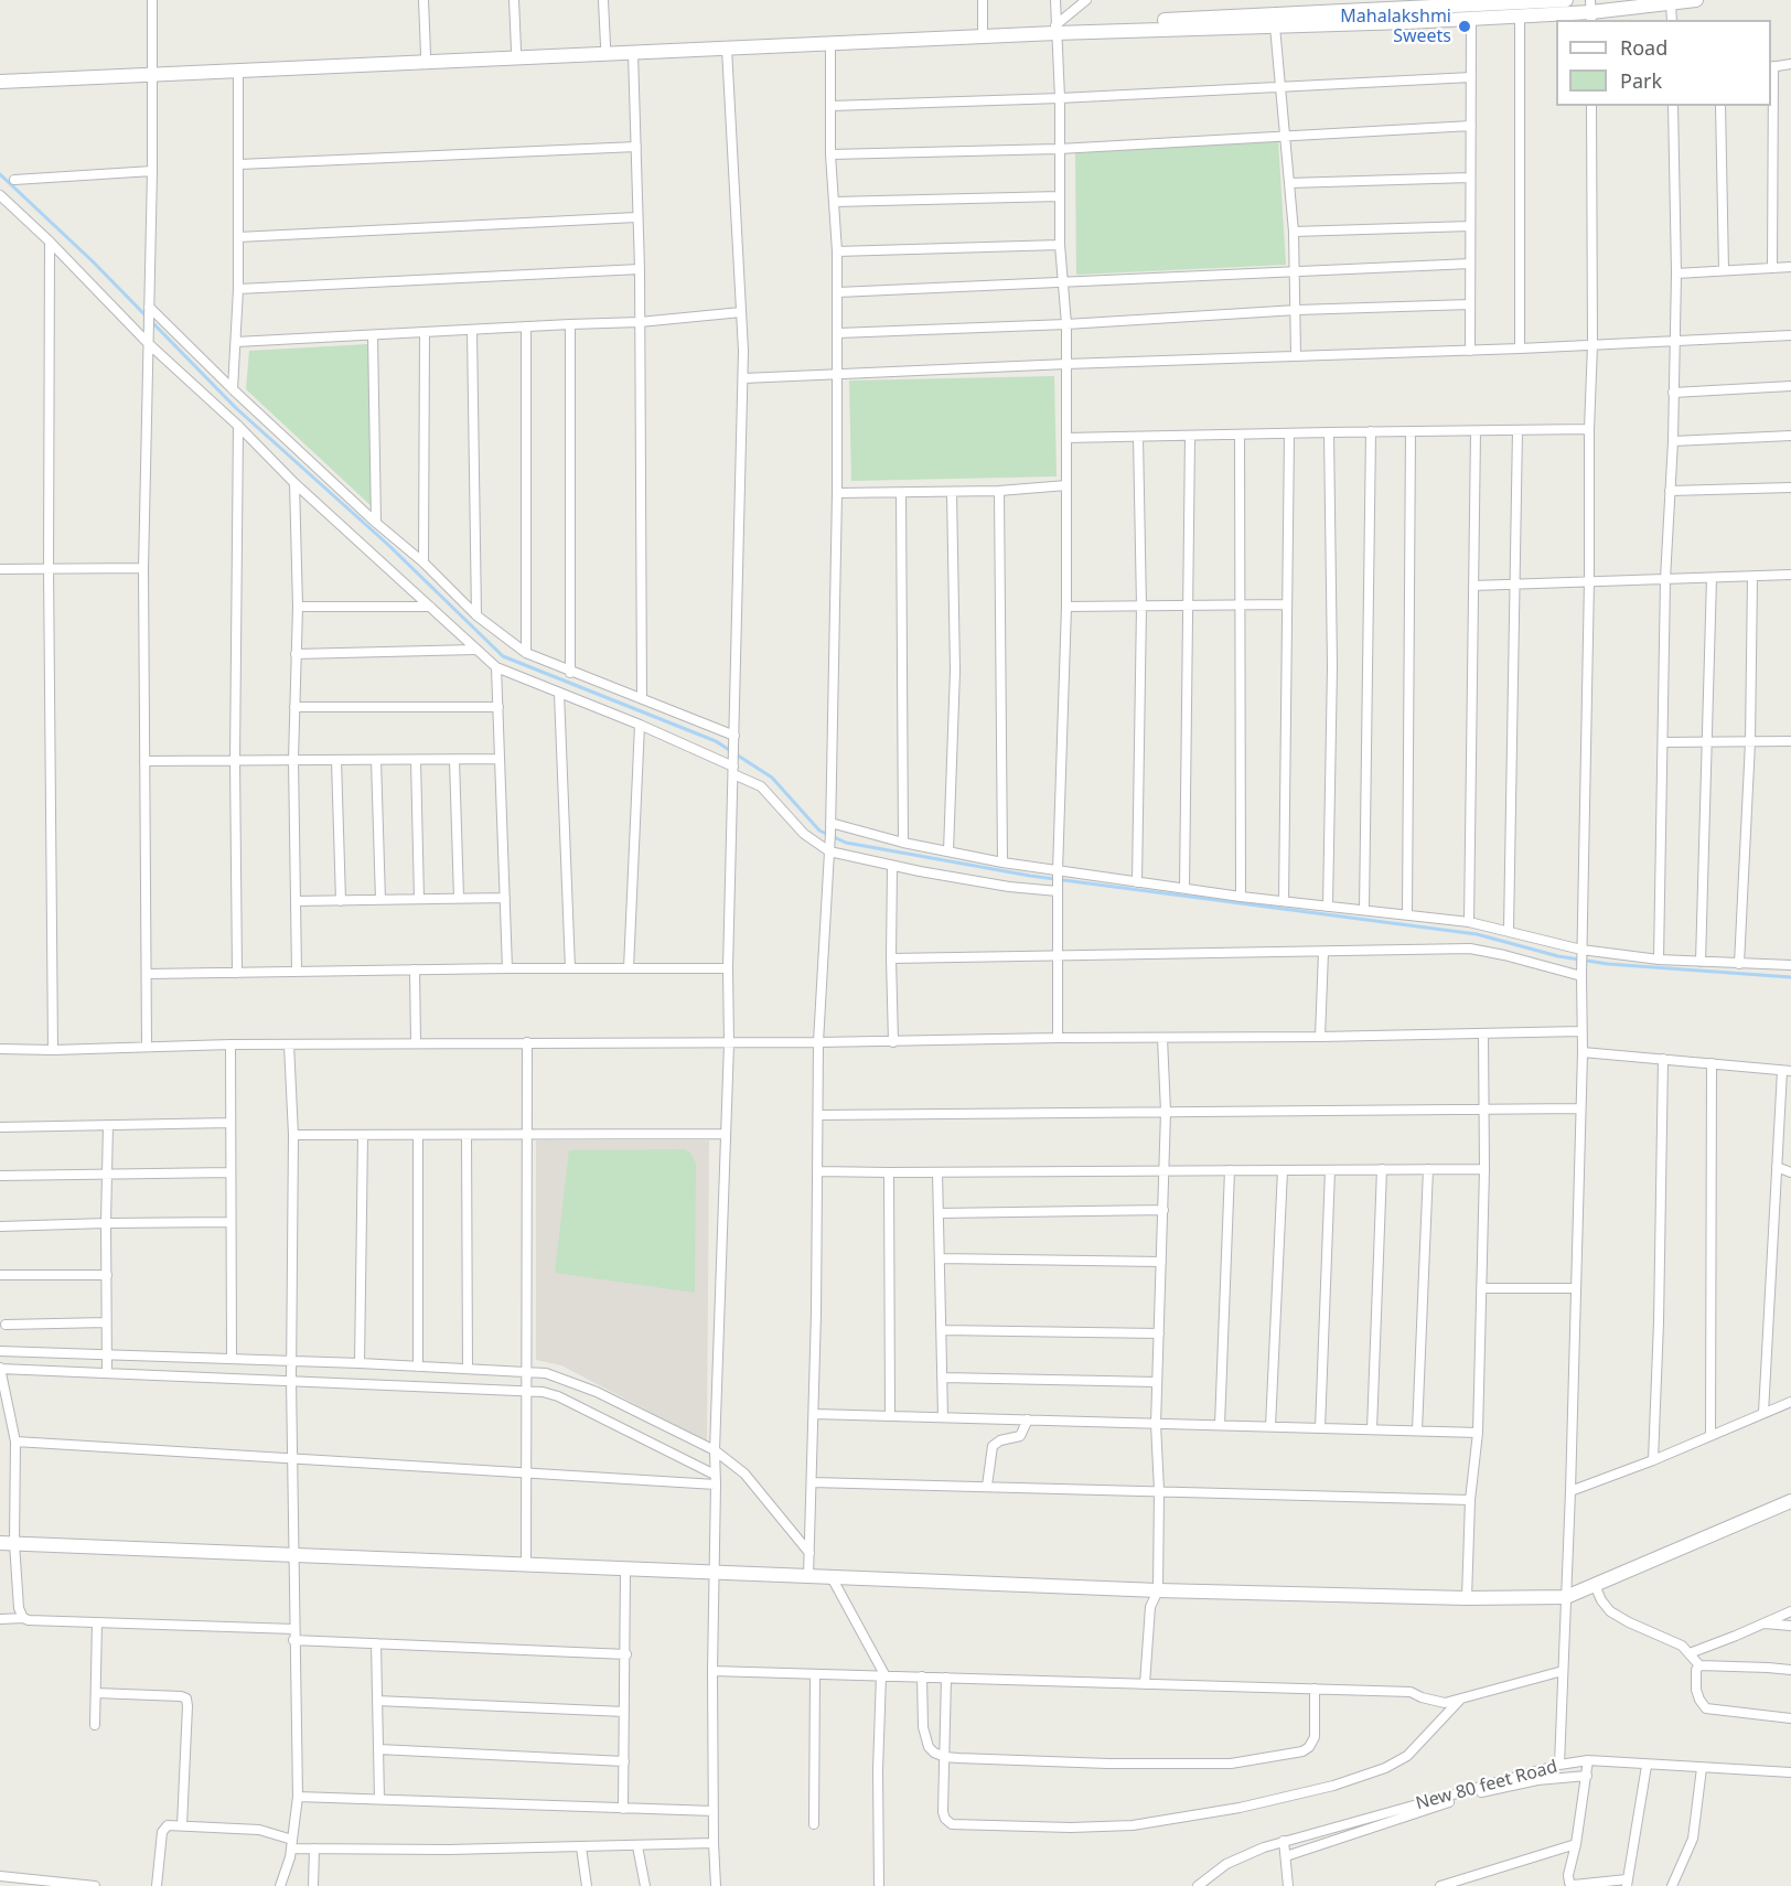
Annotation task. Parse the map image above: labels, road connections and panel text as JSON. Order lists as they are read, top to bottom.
{
  "streets": {
    "street": ["New 80 feet Road"]
  },
  "places": ["Mahalakshmi Sweets"],
  "legend": ["Road", "Park"]
}
